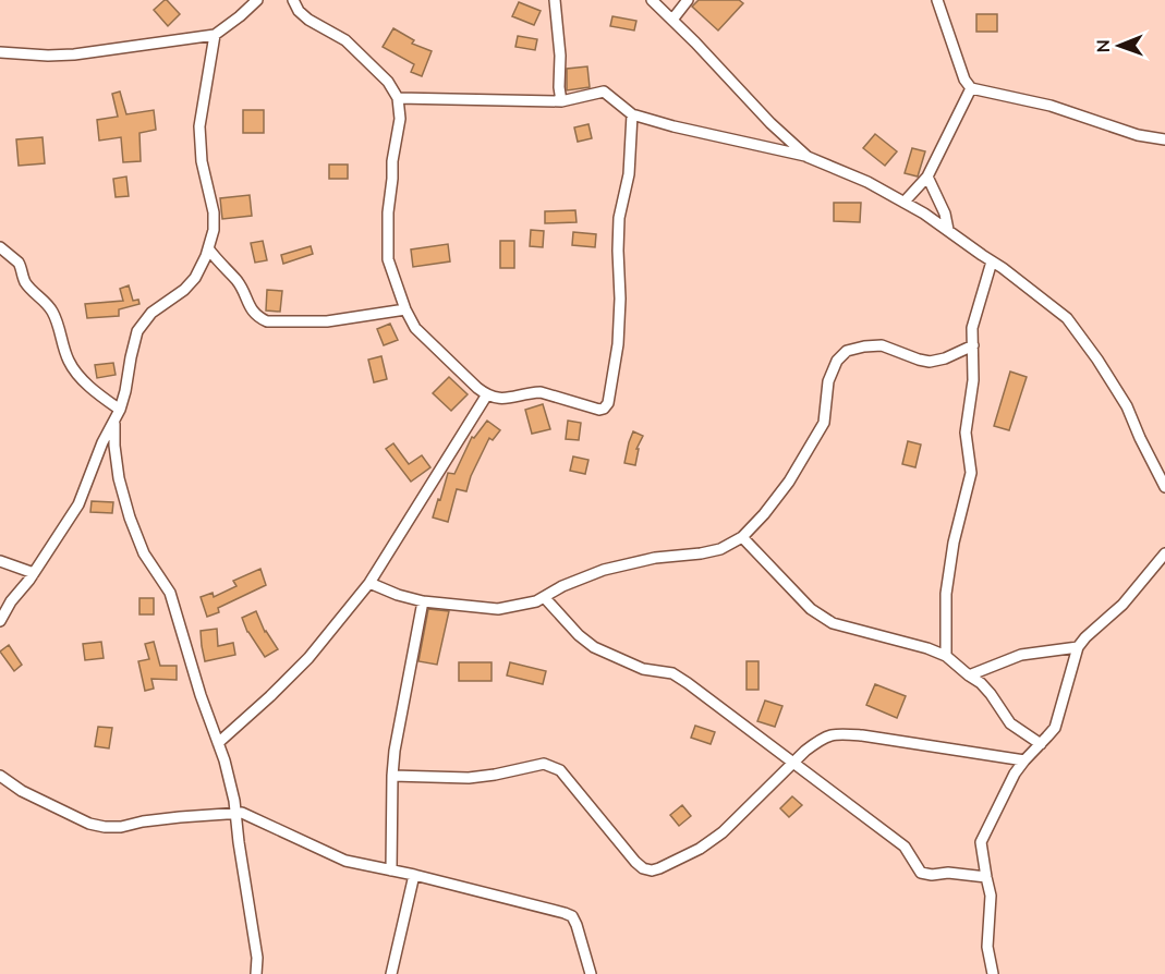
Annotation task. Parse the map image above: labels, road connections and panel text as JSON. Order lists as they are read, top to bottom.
{
  "north": "left"
}
